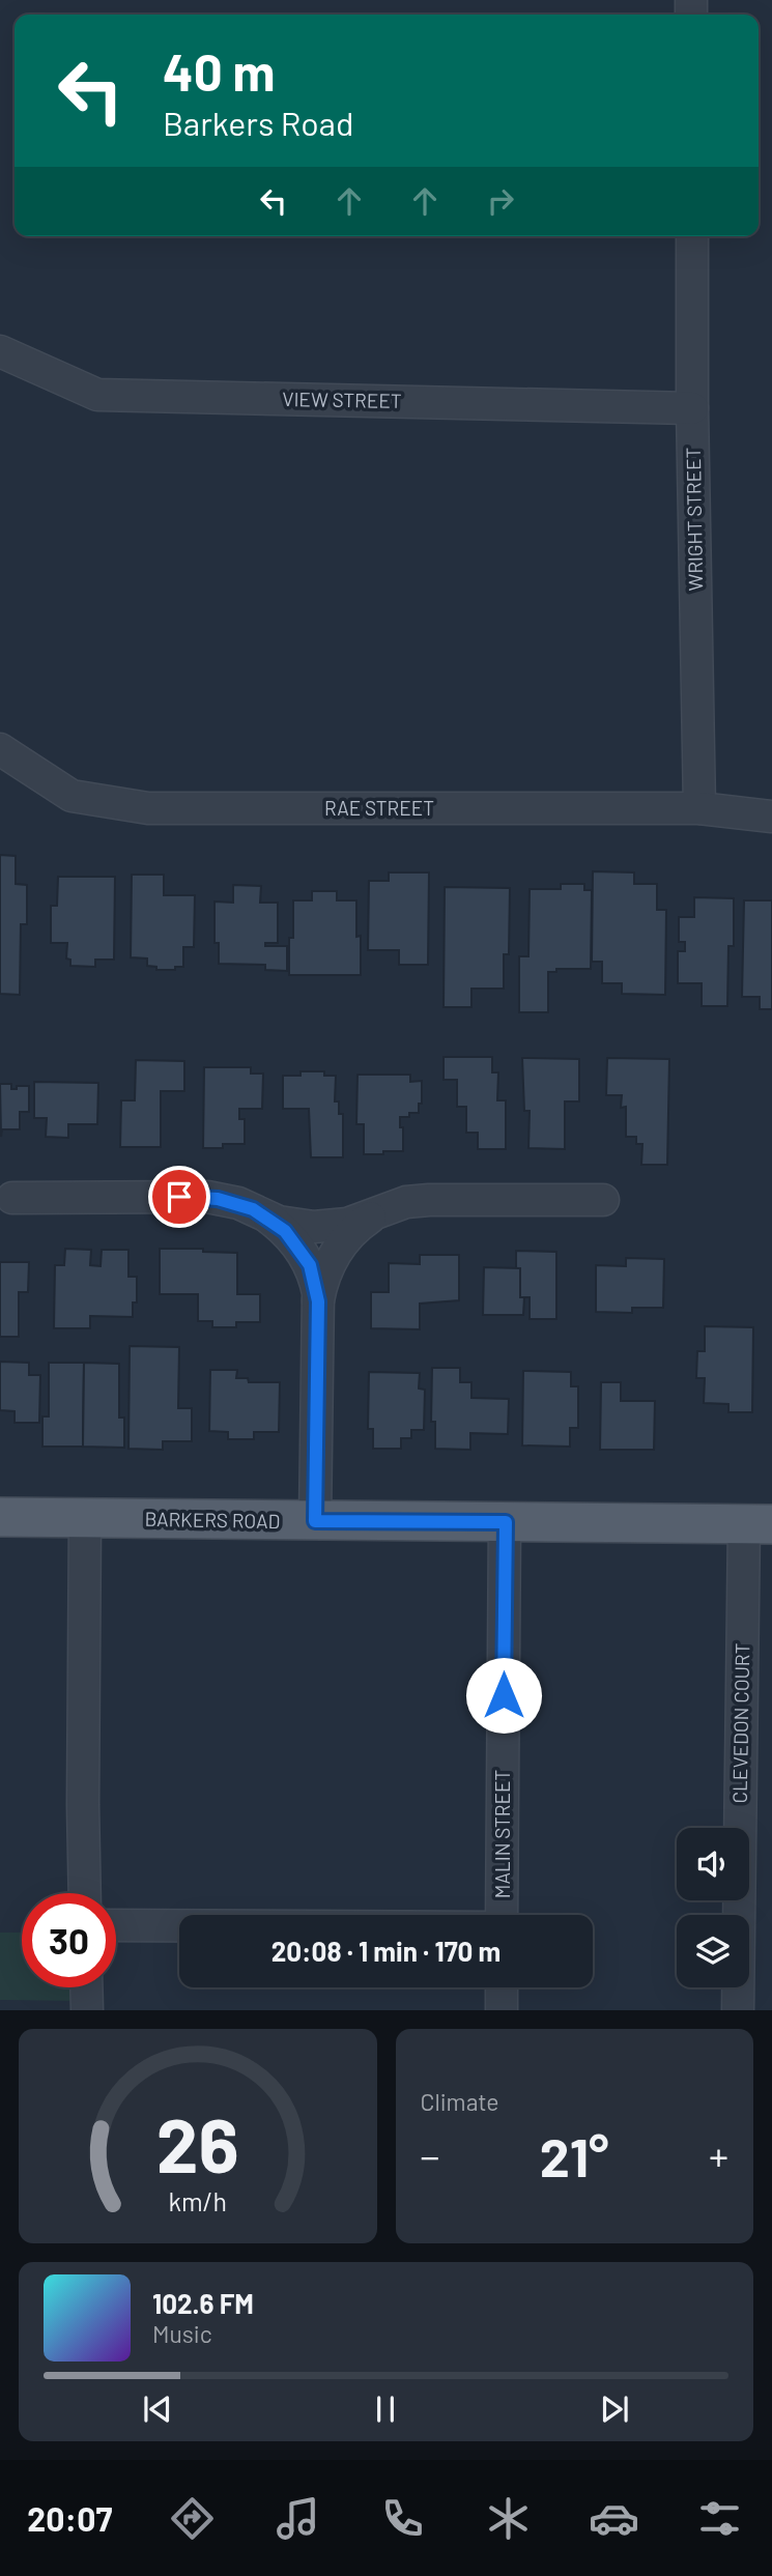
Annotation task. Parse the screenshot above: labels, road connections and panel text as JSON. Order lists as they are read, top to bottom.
{
  "streets": {
    "main road": ["BARKERS ROAD"],
    "street": [
      "VIEW STREET",
      "WRIGHT STREET",
      "RAE STREET",
      "CLEVEDON COURT",
      "MALIN STREET"
    ]
  },
  "crossings": [
    ["VIEW STREET", "WRIGHT STREET"],
    ["WRIGHT STREET", "RAE STREET"],
    ["BARKERS ROAD", "CLEVEDON COURT"],
    ["BARKERS ROAD", "MALIN STREET"]
  ],
  "page": {
    "turn": ["40 m", "Barkers Road"],
    "limit": "30",
    "trip": "20:08 · 1 min · 170 m",
    "tile": "Climate",
    "heat": ["−", "21°", "+"],
    "song": ["102.6 FM", "Music"],
    "tabs": "20:07",
    "gauge": ["26", "km/h"]
  }
}
